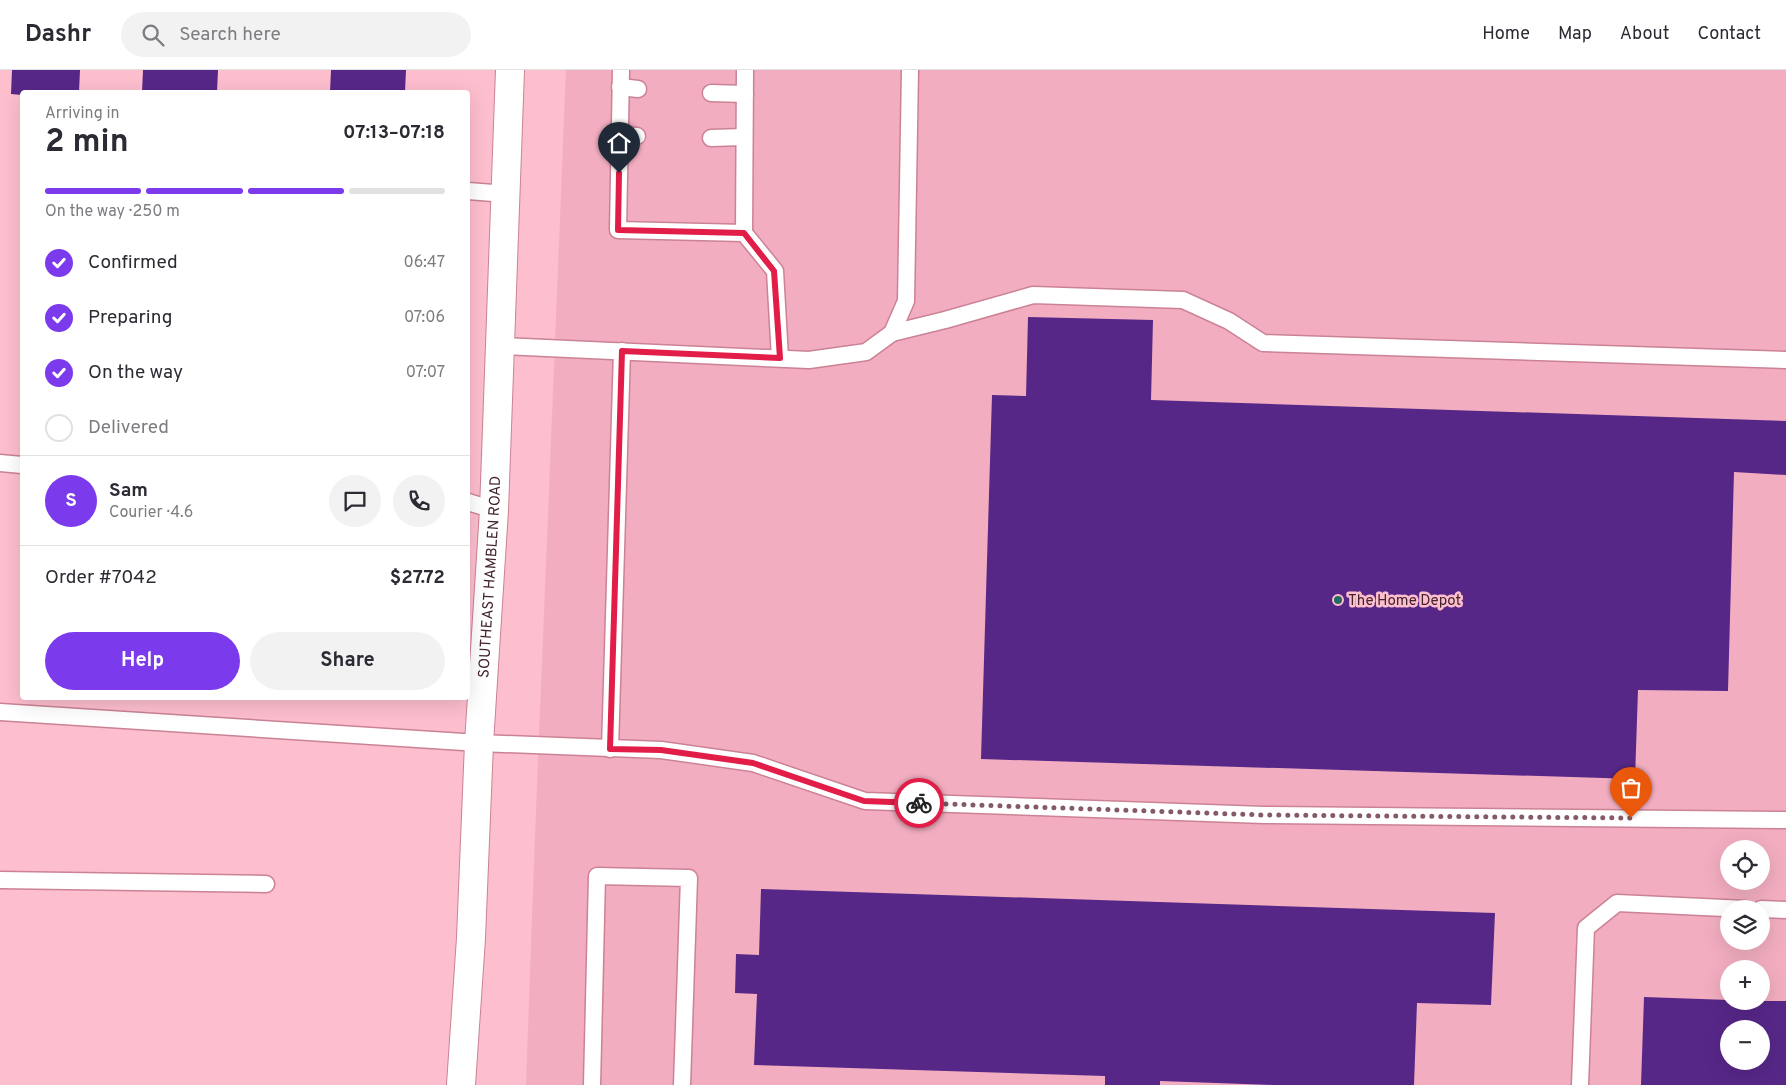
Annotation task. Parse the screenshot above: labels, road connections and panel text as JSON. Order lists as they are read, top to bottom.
{
  "streets": {
    "main road": ["SOUTHEAST HAMBLEN ROAD"]
  },
  "places": ["The Home Depot"],
  "page": {
    "header": "Dashr",
    "search": "Search here",
    "nav": [
      "Home",
      "Map",
      "About",
      "Contact"
    ],
    "heading": ["2 min", "Arriving in", "07:13–07:18"],
    "panel": [
      "Sam",
      "Courier · 4.6",
      "Order #7042",
      "$27.72"
    ],
    "bar": "On the way · 250 m",
    "list": [
      ["Confirmed", "06:47"],
      ["Preparing", "07:06"],
      ["On the way", "07:07"],
      "Delivered"
    ],
    "round": "S",
    "buttons": ["Help", "Share"],
    "map_buttons": ["+", "−"]
  }
}
